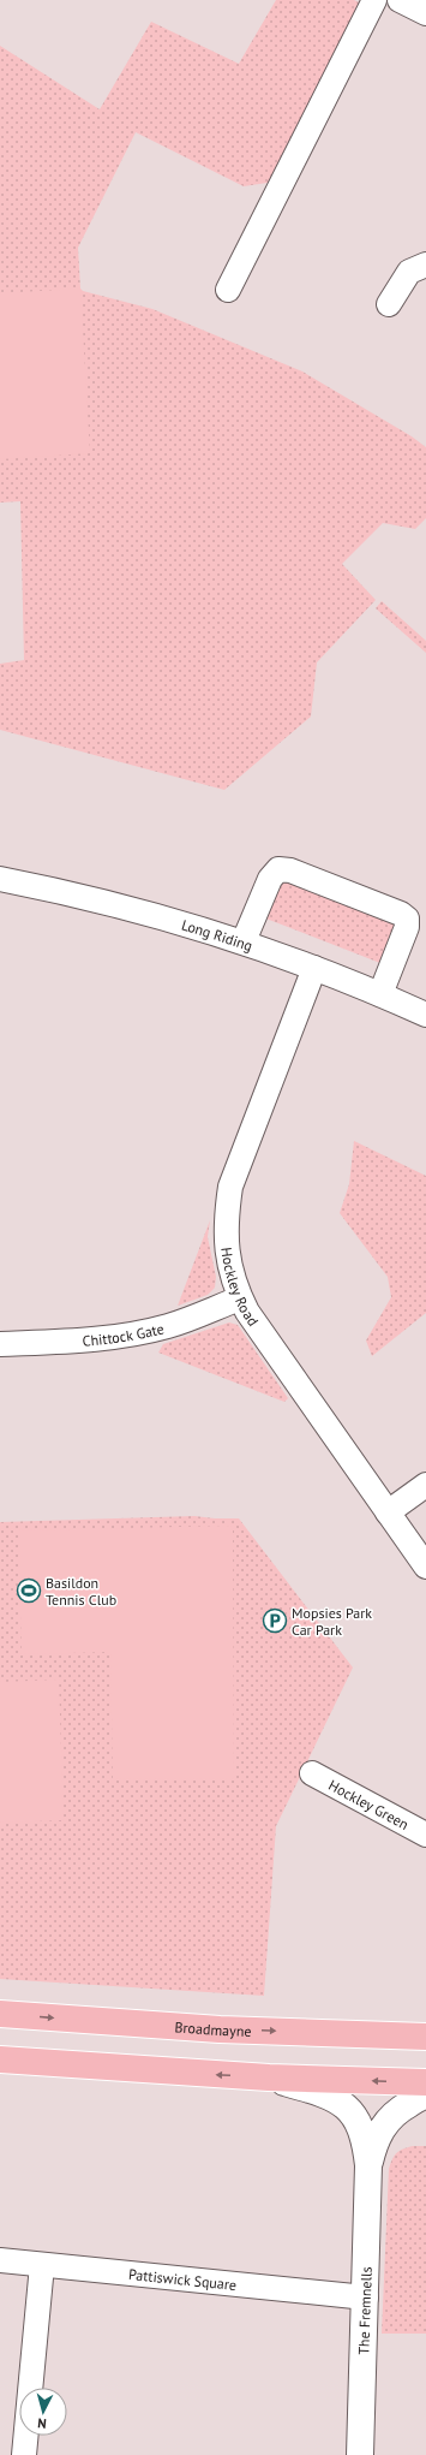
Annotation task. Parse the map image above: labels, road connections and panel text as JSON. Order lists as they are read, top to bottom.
{
  "streets": {
    "main road": ["Broadmayne"],
    "street": [
      "Long Riding",
      "Hockley Road",
      "Chittock Gate",
      "Hockley Green",
      "Pattiswick Square",
      "The Fremnells"
    ]
  },
  "crossings": [
    ["Long Riding", "Hockley Road"],
    ["Hockley Road", "Chittock Gate"],
    ["Pattiswick Square", "The Fremnells"]
  ],
  "places": {
    "sports": ["Basildon Tennis Club"],
    "parking": ["Mopsies Park Car Park"]
  },
  "north": "bottom"
}
